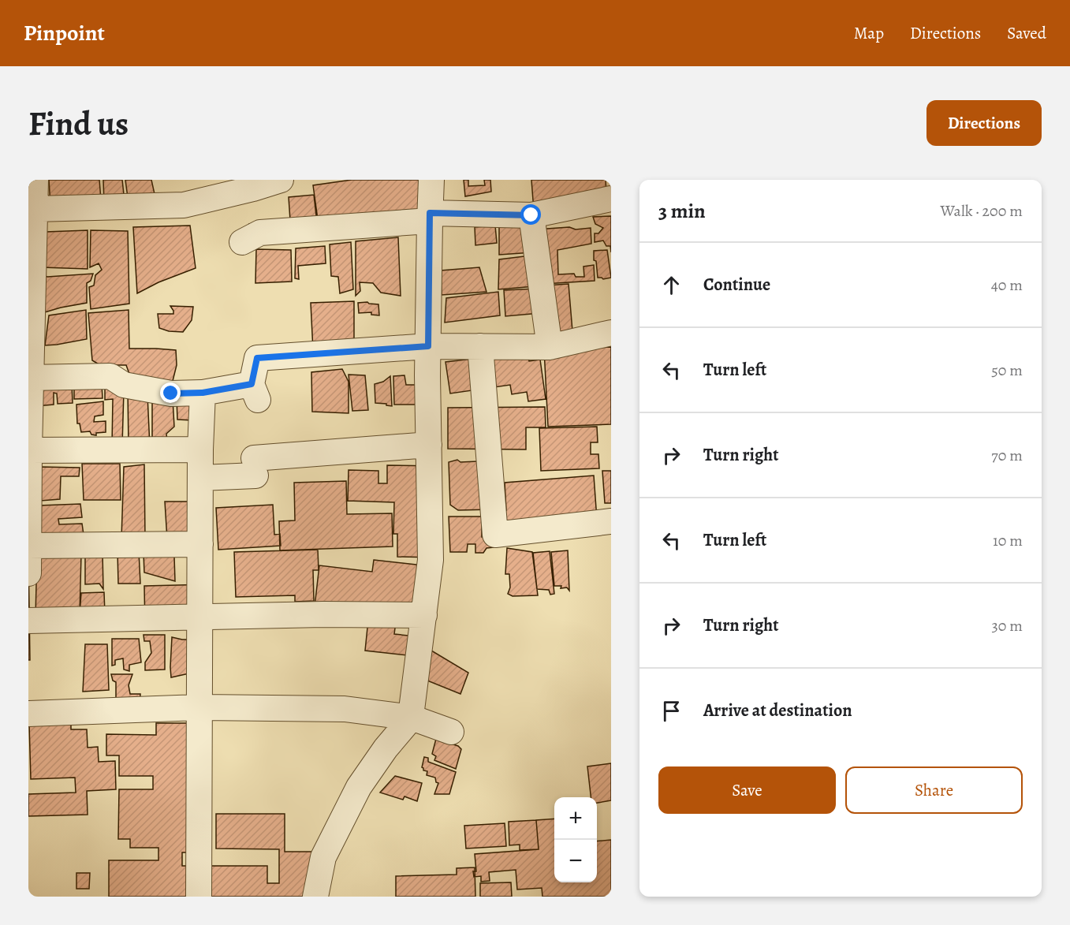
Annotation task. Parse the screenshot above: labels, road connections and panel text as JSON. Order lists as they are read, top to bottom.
{
  "page": {
    "header": "Pinpoint",
    "nav": ["Map", "Directions", "Saved"],
    "buttons": [
      "Directions",
      ["Save", "Share"]
    ],
    "title": "Find us",
    "heading": ["3 min", "Walk · 200 m"],
    "list": [
      ["Continue", "40 m"],
      ["Turn left", "50 m"],
      ["Turn right", "70 m"],
      ["Turn left", "10 m"],
      ["Turn right", "30 m"],
      "Arrive at destination"
    ],
    "map_buttons": ["+", "−"]
  }
}
